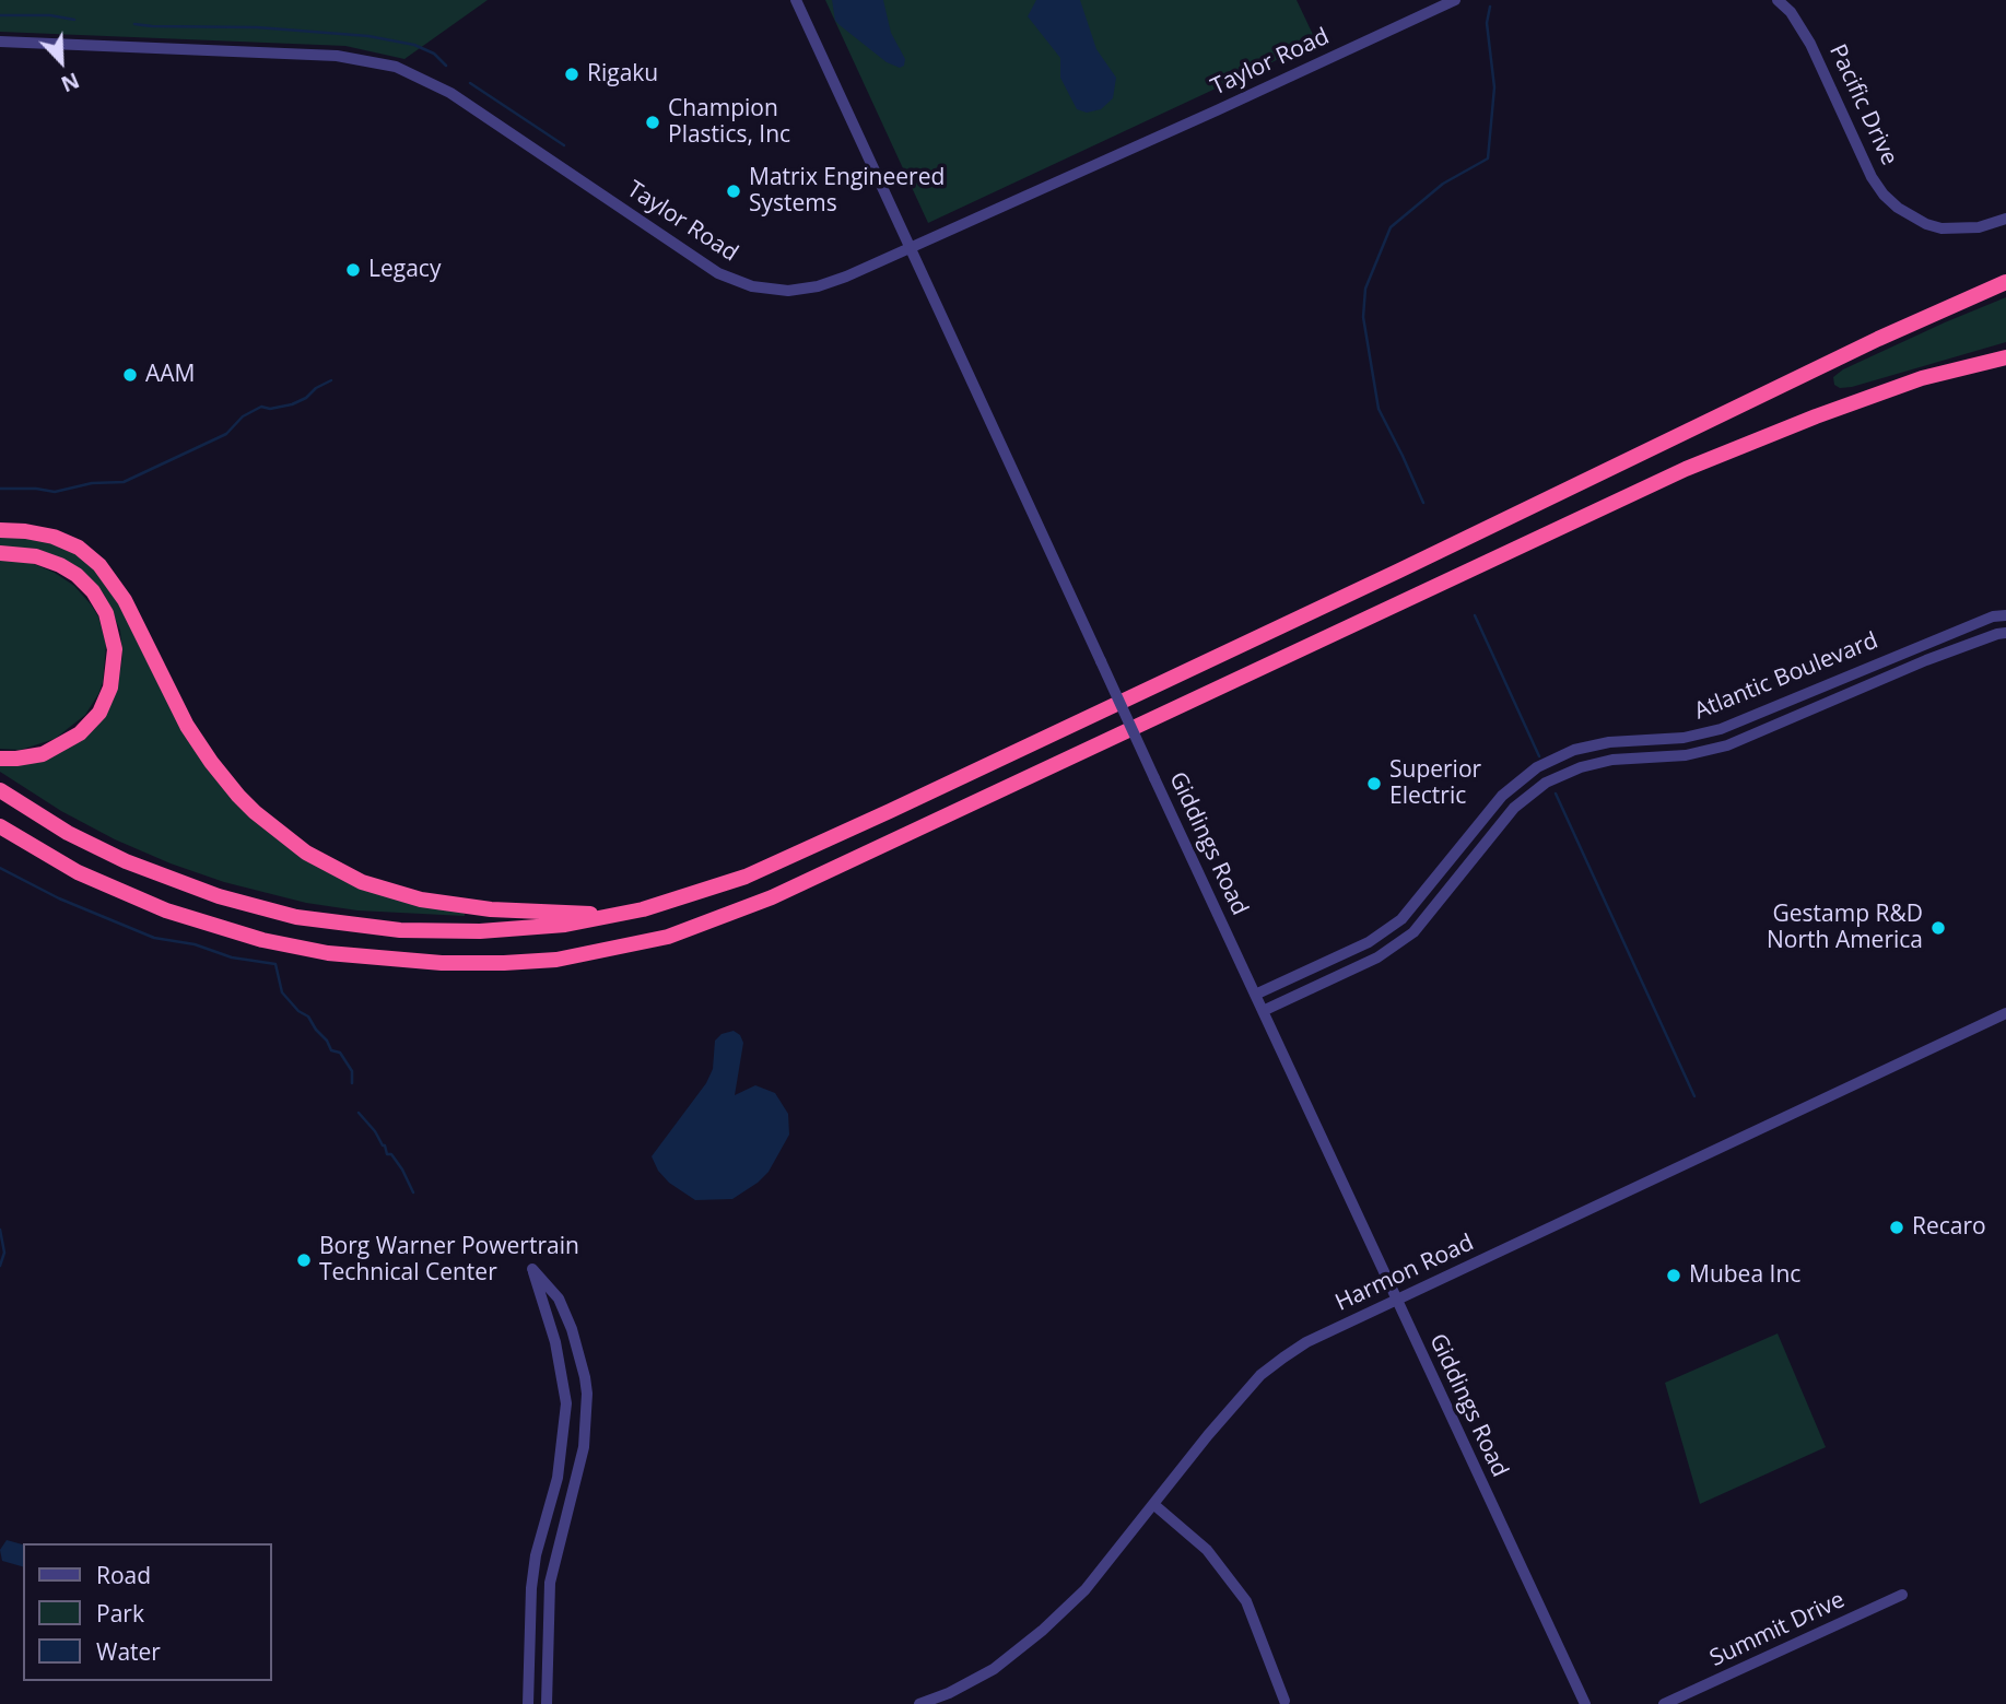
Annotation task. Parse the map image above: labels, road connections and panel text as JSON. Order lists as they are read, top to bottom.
{
  "streets": {
    "street": [
      "Taylor Road",
      "Pacific Drive",
      "Atlantic Boulevard",
      "Giddings Road",
      "Harmon Road",
      "Summit Drive"
    ]
  },
  "crossings": [
    ["Taylor Road", "Giddings Road"],
    ["Atlantic Boulevard", "Giddings Road"],
    ["Giddings Road", "Harmon Road"]
  ],
  "places": [
    "Rigaku",
    "Champion Plastics, Inc",
    "Matrix Engineered Systems",
    "Legacy",
    "AAM",
    "Superior Electric",
    "Gestamp R&D North America",
    "Recaro",
    "Borg Warner Powertrain Technical Center",
    "Mubea Inc"
  ],
  "legend": ["Road", "Park", "Water"],
  "north": "bottom right"
}
